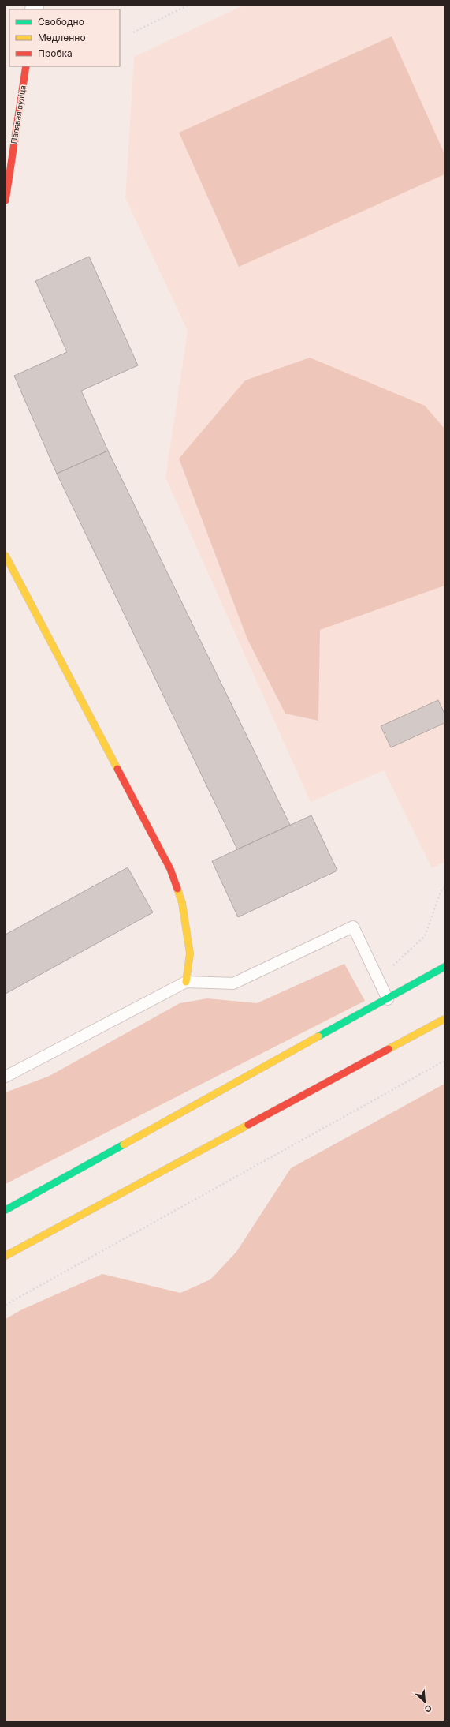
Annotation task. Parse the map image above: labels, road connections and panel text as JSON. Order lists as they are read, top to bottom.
{
  "streets": {
    "main road": ["Палявая вуліца"]
  },
  "legend": ["Свободно", "Медленно", "Пробка"],
  "north": "bottom right"
}
